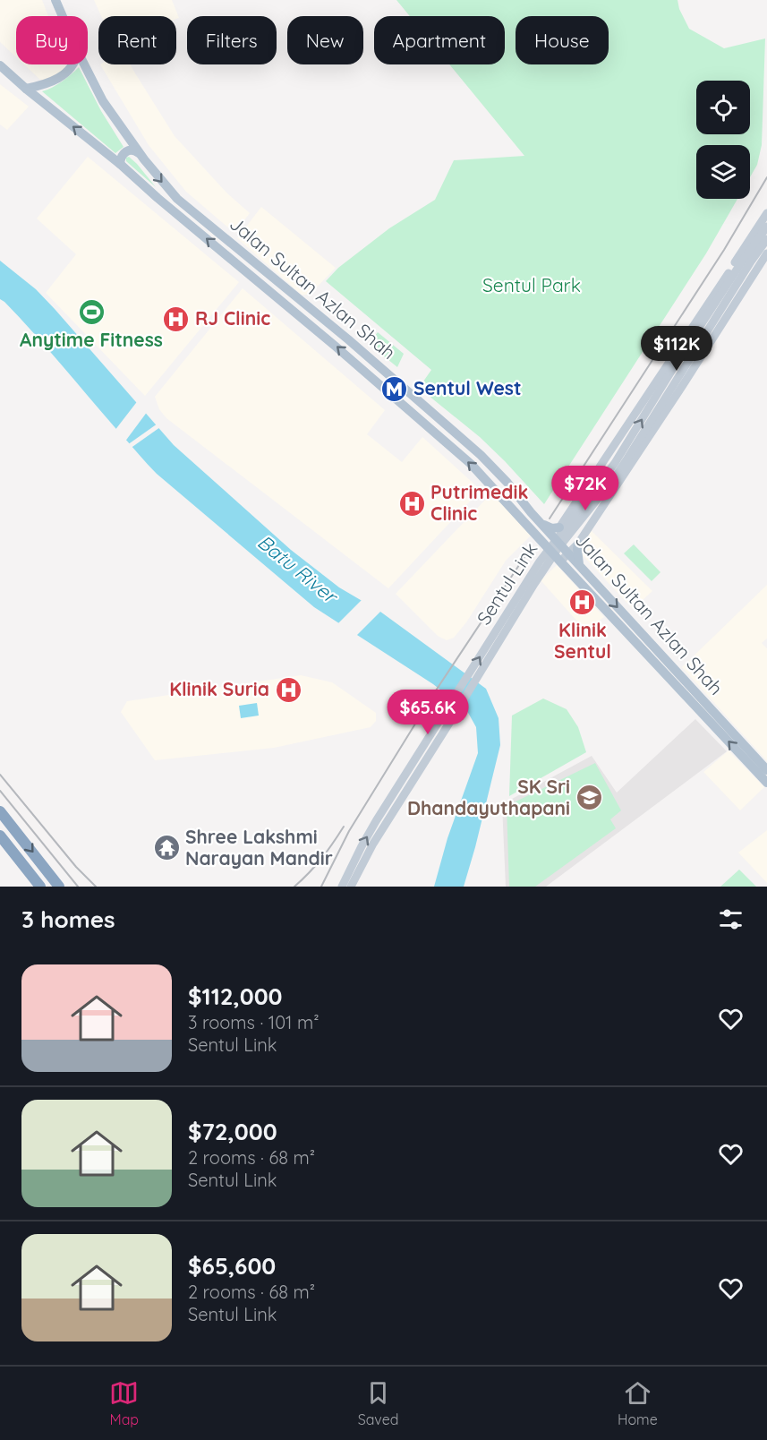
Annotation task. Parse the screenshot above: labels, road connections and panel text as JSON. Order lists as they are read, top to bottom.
{
  "streets": {
    "main road": ["Jalan Sultan Azlan Shah", "Sentul Link"]
  },
  "water": ["Batu River"],
  "parks": ["Sentul Park"],
  "places": {
    "sports": ["Anytime Fitness"],
    "hospital": [
      "RJ Clinic",
      "Putrimedik Clinic",
      "Klinik Sentul",
      "Klinik Suria"
    ],
    "metro station": ["Sentul West"],
    "school or university": ["SK Sri Dhandayuthapani"],
    "temple": ["Shree Lakshmi Narayan Mandir"]
  },
  "page": {
    "chip": [
      "Buy",
      "Rent",
      "Filters",
      "New",
      "Apartment",
      "House"
    ],
    "price": ["$112K", "$72K", "$65.6K"],
    "heading": "3 homes",
    "list": [
      {
        "name": "$112,000",
        "note": "3 rooms · 101 m² · Sentul Link"
      },
      {
        "name": "$72,000",
        "note": "2 rooms · 68 m² · Sentul Link"
      },
      {
        "name": "$65,600",
        "note": "2 rooms · 68 m² · Sentul Link"
      }
    ],
    "tabs": ["Map", "Saved", "Home"]
  }
}
